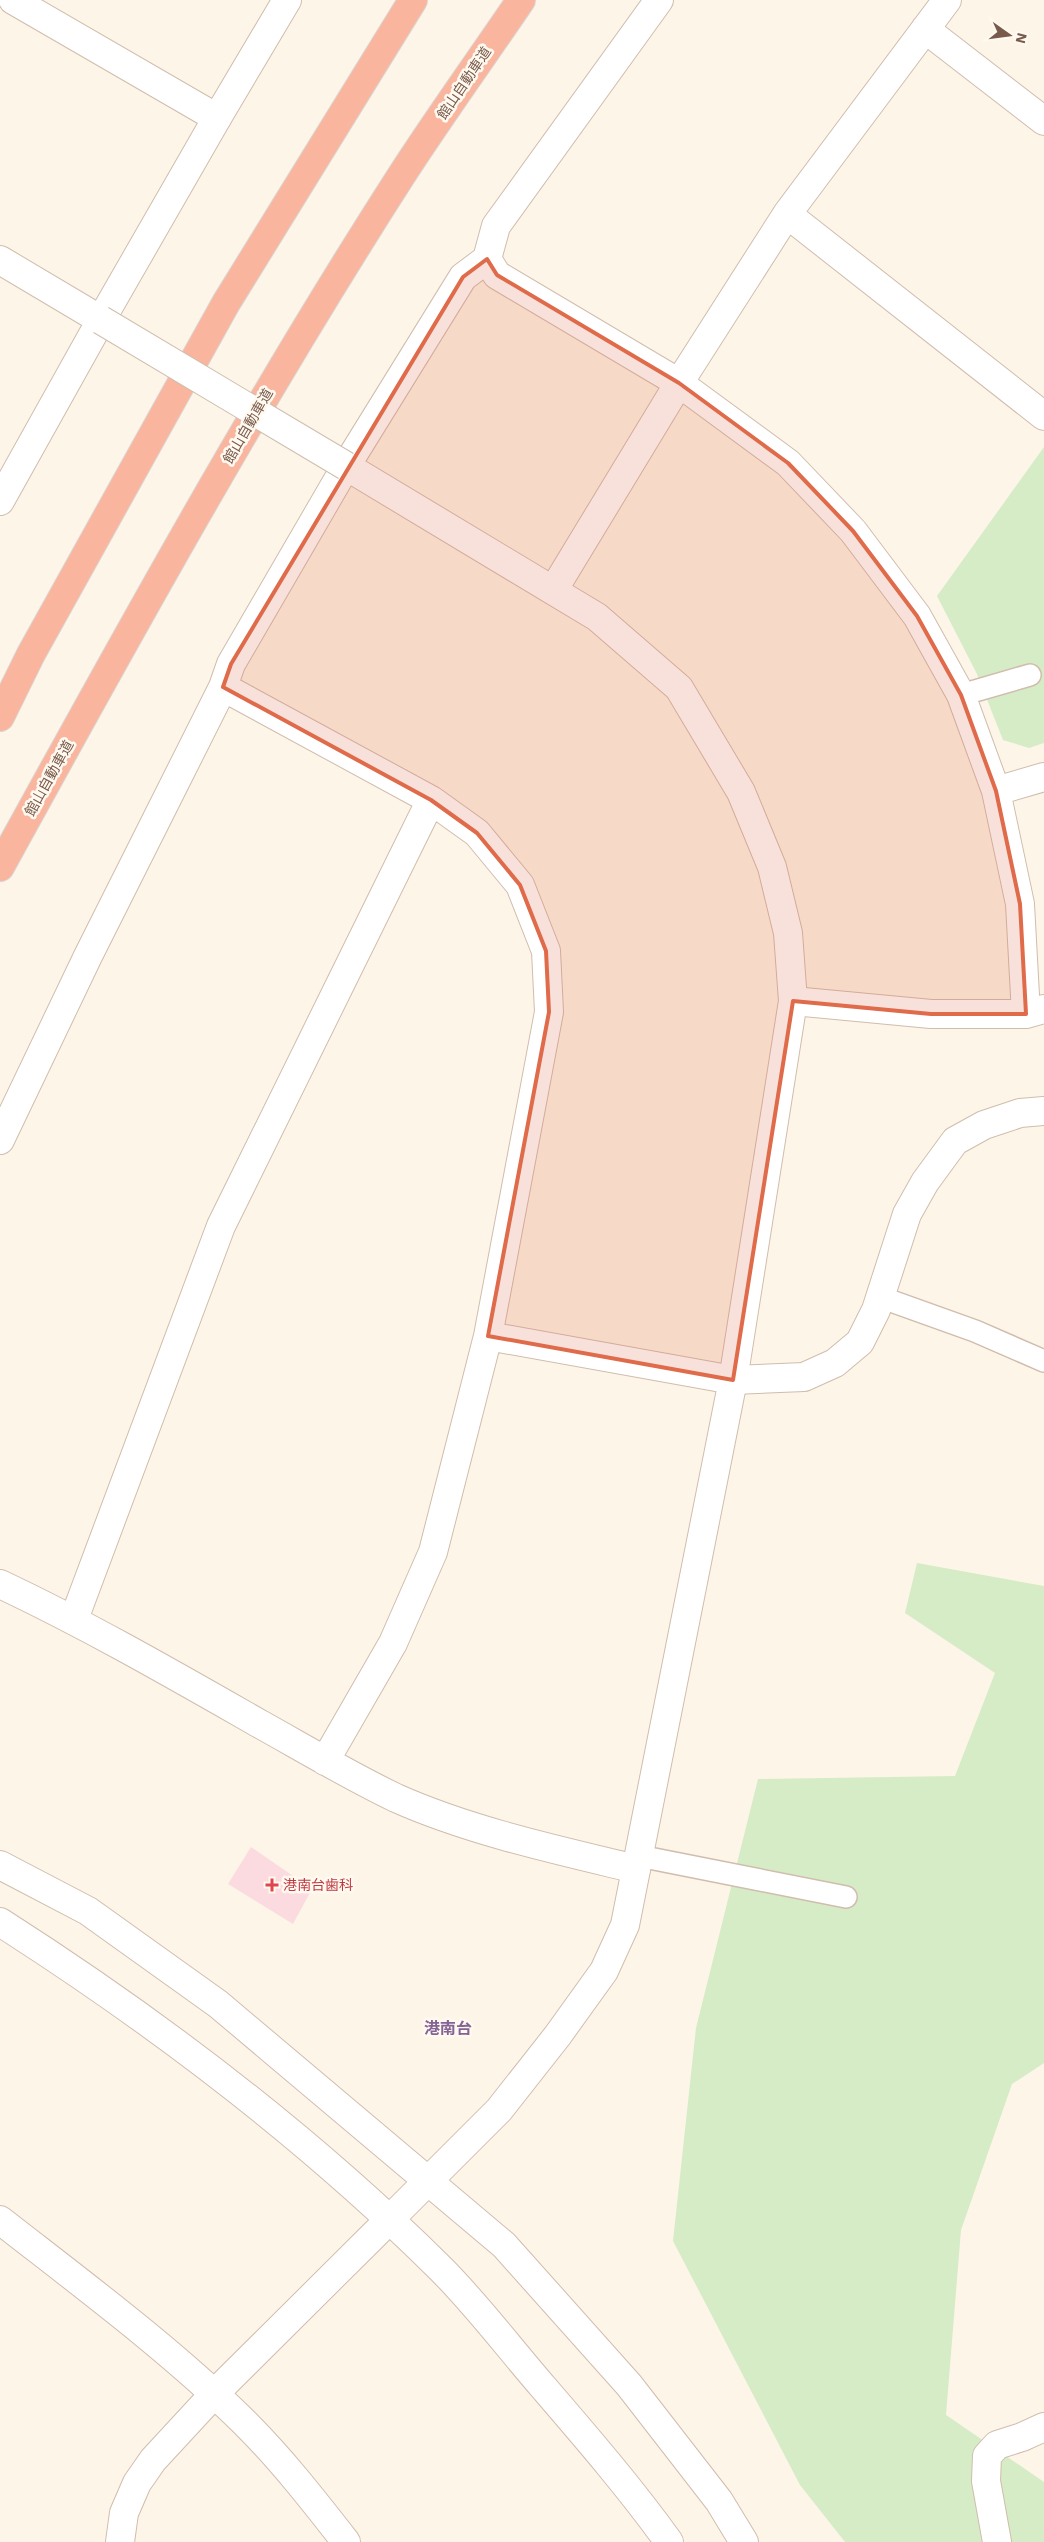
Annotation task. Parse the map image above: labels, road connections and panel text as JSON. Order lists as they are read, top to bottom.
{
  "streets": {
    "highway": ["館山自動車道"]
  },
  "districts": ["港南台"],
  "places": {
    "health": ["港南台歯科"]
  },
  "north": "right"
}
